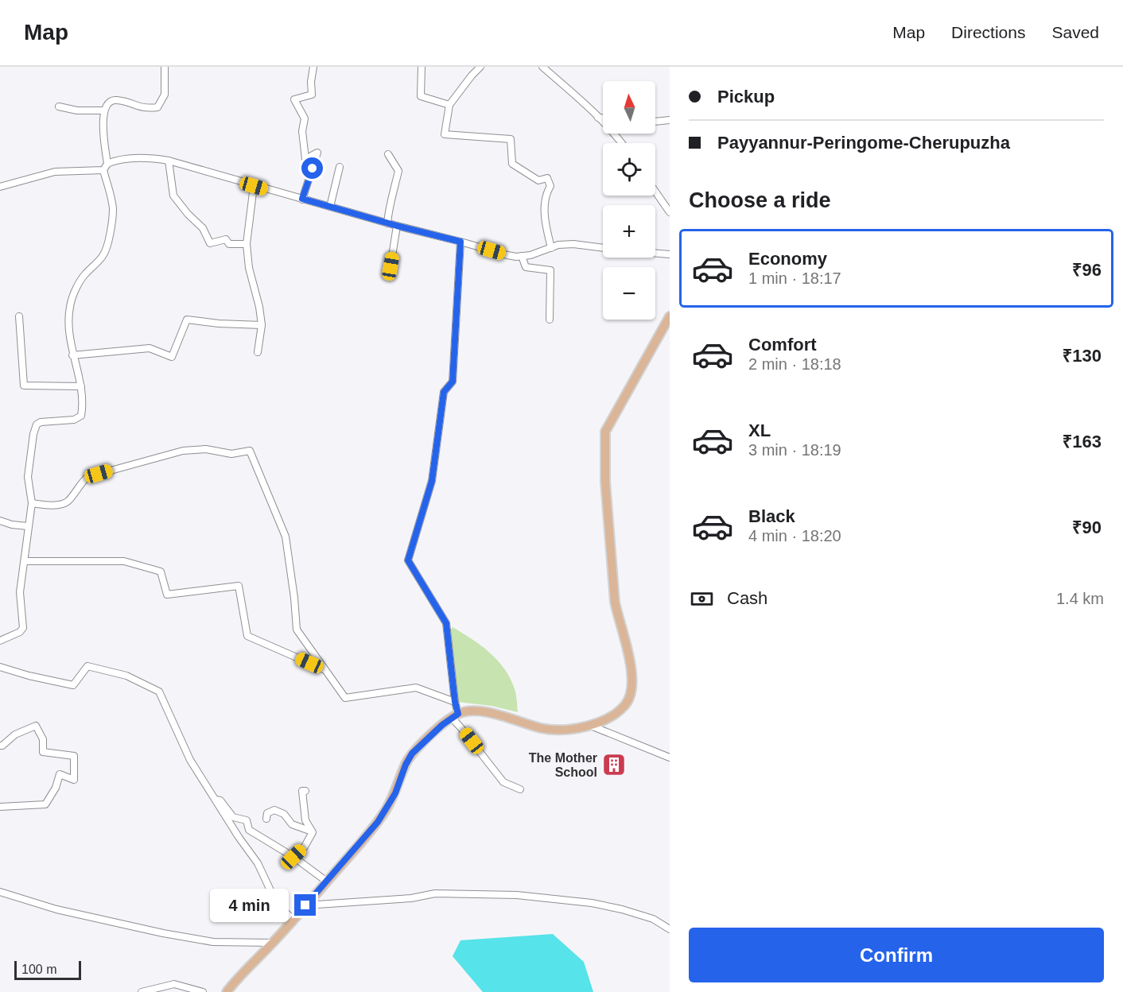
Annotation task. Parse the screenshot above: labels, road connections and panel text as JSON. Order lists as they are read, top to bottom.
{
  "places": {
    "building": ["The Mother School"]
  },
  "scale_bar": "100 m",
  "north": "top",
  "page": {
    "header": "Map",
    "nav": ["Map", "Directions", "Saved"],
    "banner": ["Pickup", "Payyannur-Peringome-Cherupuzha"],
    "map_buttons": ["+", "−"],
    "heading": "Choose a ride",
    "list": [
      {
        "name": "Economy",
        "note": "1 min · 18:17",
        "value": "₹96"
      },
      {
        "name": "Comfort",
        "note": "2 min · 18:18",
        "value": "₹130"
      },
      {
        "name": "XL",
        "note": "3 min · 18:19",
        "value": "₹163"
      },
      {
        "name": "Black",
        "note": "4 min · 18:20",
        "value": "₹90"
      }
    ],
    "pay": ["Cash", "1.4 km"],
    "bubble": "4 min",
    "buttons": "Confirm",
    "scale": "100 m"
  }
}
